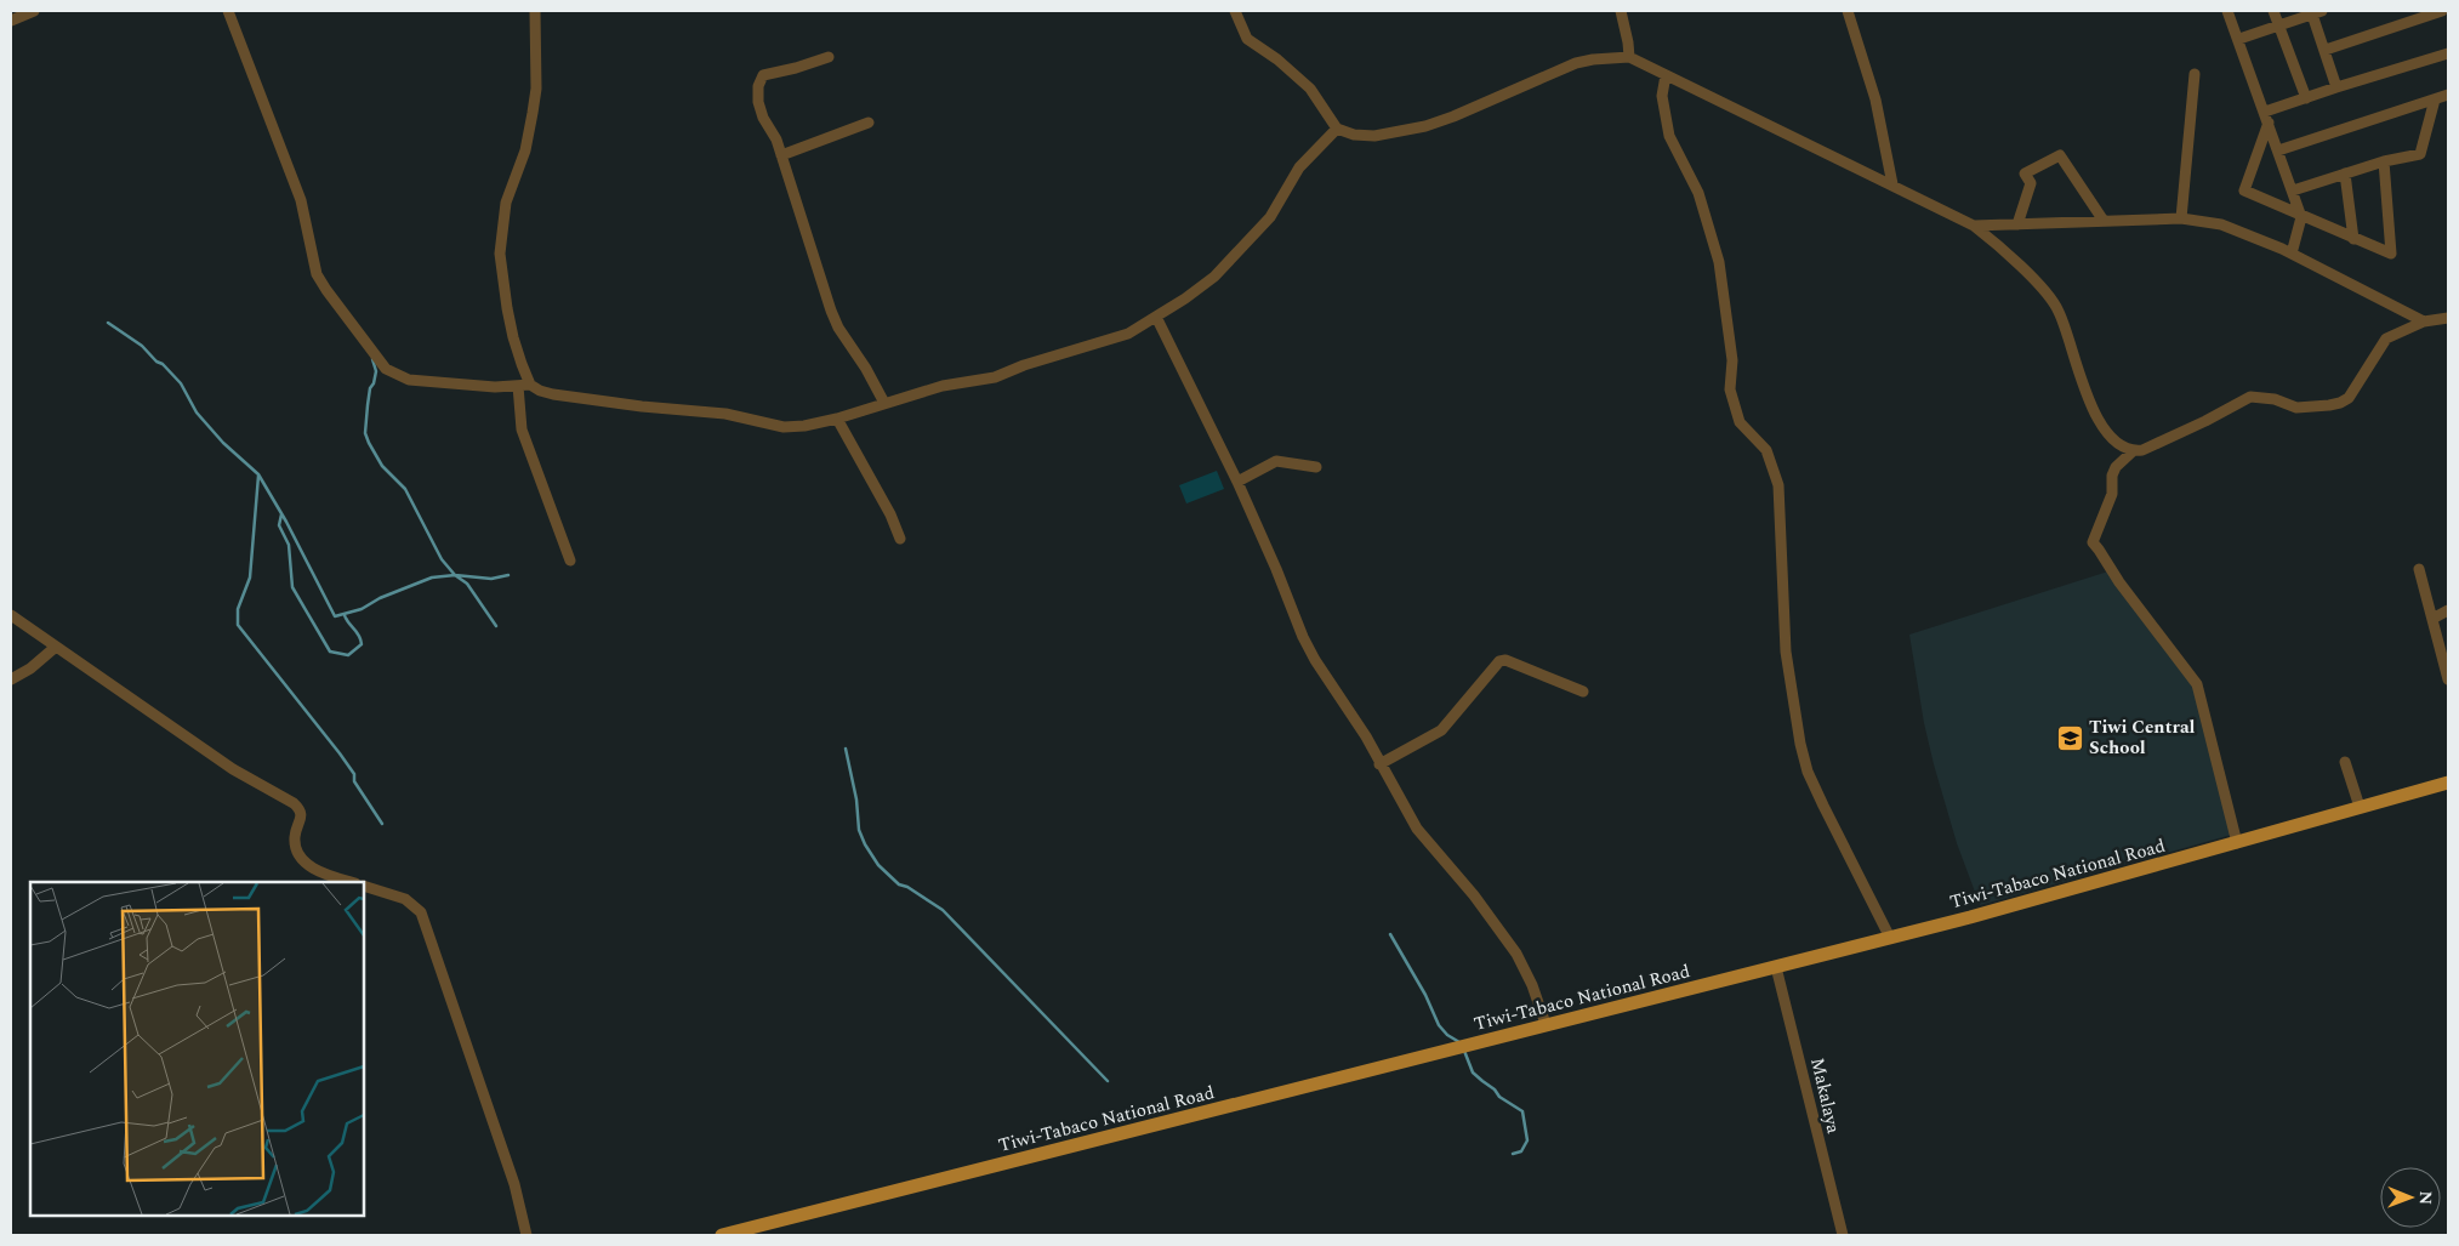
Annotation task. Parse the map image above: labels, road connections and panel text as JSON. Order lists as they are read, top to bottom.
{
  "streets": {
    "main road": ["Tiwi-Tabaco National Road"],
    "street": ["Makalaya"]
  },
  "crossings": [
    ["Tiwi-Tabaco National Road", "Makalaya"]
  ],
  "places": {
    "school or university": ["Tiwi Central School"]
  },
  "north": "right"
}
